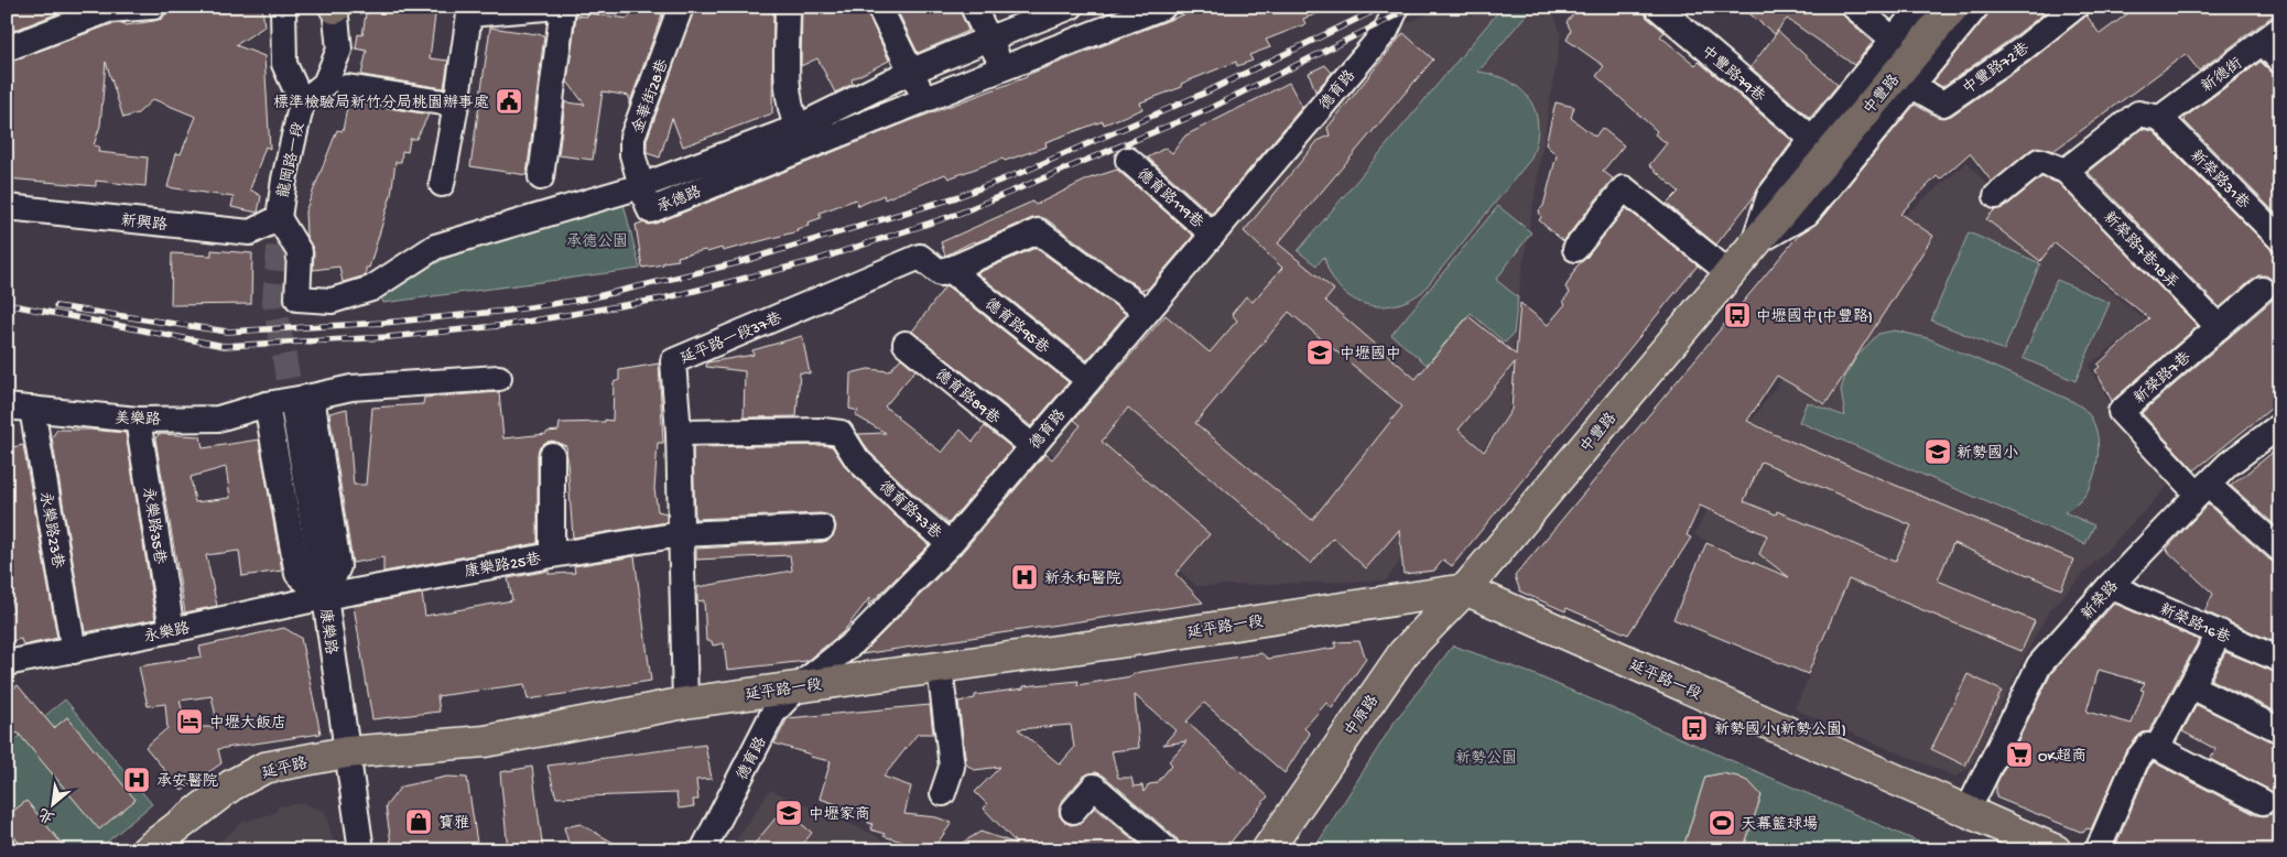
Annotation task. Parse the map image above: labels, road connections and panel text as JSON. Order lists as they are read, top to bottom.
{
  "streets": {
    "main road": [
      "中豐路",
      "延平路一段",
      "中原路",
      "延平路"
    ],
    "street": [
      "中豐路72巷",
      "中豐路79巷",
      "新德街",
      "德育路",
      "金華街28巷",
      "龍岡路一段",
      "新榮路31巷",
      "德育路119巷",
      "承德路",
      "新興路",
      "新榮路7巷18弄",
      "德育路95巷",
      "延平路一段37巷",
      "新榮路7巷",
      "德育路89巷",
      "美樂路",
      "德育路73巷",
      "永樂路35巷",
      "永樂路23巷",
      "康樂路25巷",
      "新榮路",
      "新榮路16巷",
      "永樂路",
      "康樂路"
    ]
  },
  "crossings": [
    ["中豐路72巷", "中豐路"],
    ["新德街", "新榮路31巷"],
    ["德育路", "德育路119巷"],
    ["德育路", "德育路95巷"],
    ["德育路", "德育路89巷"],
    ["德育路", "德育路73巷"],
    ["德育路", "延平路一段"],
    ["中豐路", "延平路一段"],
    ["中豐路", "中原路"],
    ["金華街28巷", "承德路"],
    ["龍岡路一段", "承德路"],
    ["龍岡路一段", "新興路"],
    ["承德路", "新興路"],
    ["新榮路7巷18弄", "新榮路7巷"],
    ["德育路95巷", "延平路一段37巷"],
    ["延平路一段37巷", "德育路73巷"],
    ["延平路一段37巷", "康樂路25巷"],
    ["延平路一段37巷", "延平路一段"],
    ["新榮路7巷", "新榮路"],
    ["美樂路", "永樂路35巷"],
    ["美樂路", "永樂路23巷"],
    ["美樂路", "康樂路"],
    ["永樂路35巷", "永樂路"],
    ["永樂路23巷", "永樂路"],
    ["康樂路25巷", "永樂路"],
    ["康樂路25巷", "康樂路"],
    ["新榮路", "新榮路16巷"],
    ["新榮路", "延平路一段"],
    ["延平路一段", "康樂路"],
    ["延平路一段", "中原路"],
    ["延平路一段", "延平路"],
    ["永樂路", "康樂路"],
    ["康樂路", "延平路"]
  ],
  "parks": ["承德公園", "新勢公園"],
  "places": {
    "public building": ["標準檢驗局新竹分局桃園辦事處"],
    "bus stop": ["中壢國中(中豐路)", "新勢國小(新勢公園)"],
    "school or university": ["中壢國中", "新勢國小", "中壢家商"],
    "hospital": ["新永和醫院", "承安醫院"],
    "hotel": ["中壢大飯店"],
    "supermarket": ["OK超商"],
    "shop": ["寶雅"],
    "sports": ["天幕籃球場"]
  },
  "north": "bottom left"
}
